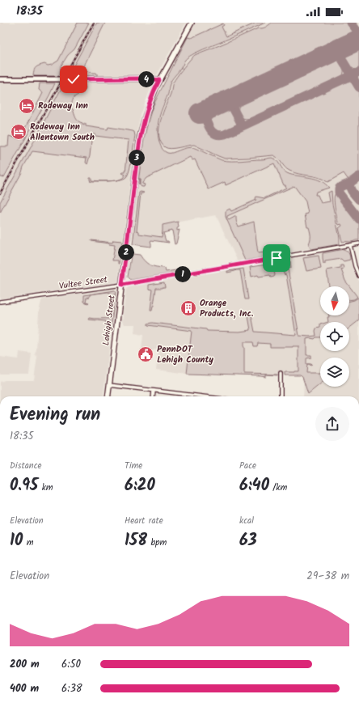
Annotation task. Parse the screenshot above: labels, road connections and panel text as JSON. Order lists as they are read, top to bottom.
{
  "streets": {
    "main road": ["Lehigh Street"],
    "street": ["Vultee Street"]
  },
  "crossings": [
    ["Vultee Street", "Lehigh Street"]
  ],
  "places": {
    "hotel": ["Rodeway Inn", "Rodeway Inn Allentown South"],
    "building": ["Orange Products, Inc."],
    "public building": ["PennDOT Lehigh County"]
  },
  "north": "bottom",
  "page": {
    "status": "18:35",
    "pins": [
      "4",
      "3",
      "2",
      "1"
    ],
    "heading": ["Evening run", "18:35"],
    "stats": [
      ["Distance", "0.95 km"],
      ["Time", "6:20"],
      ["Pace", "6:40 /km"],
      ["Elevation", "10 m"],
      ["Heart rate", "158 bpm"],
      ["kcal", "63"]
    ],
    "chart": ["Elevation", "29–38 m"],
    "list": [
      {
        "name": "200 m",
        "note": "6:50"
      },
      {
        "name": "400 m",
        "note": "6:38"
      }
    ]
  }
}
